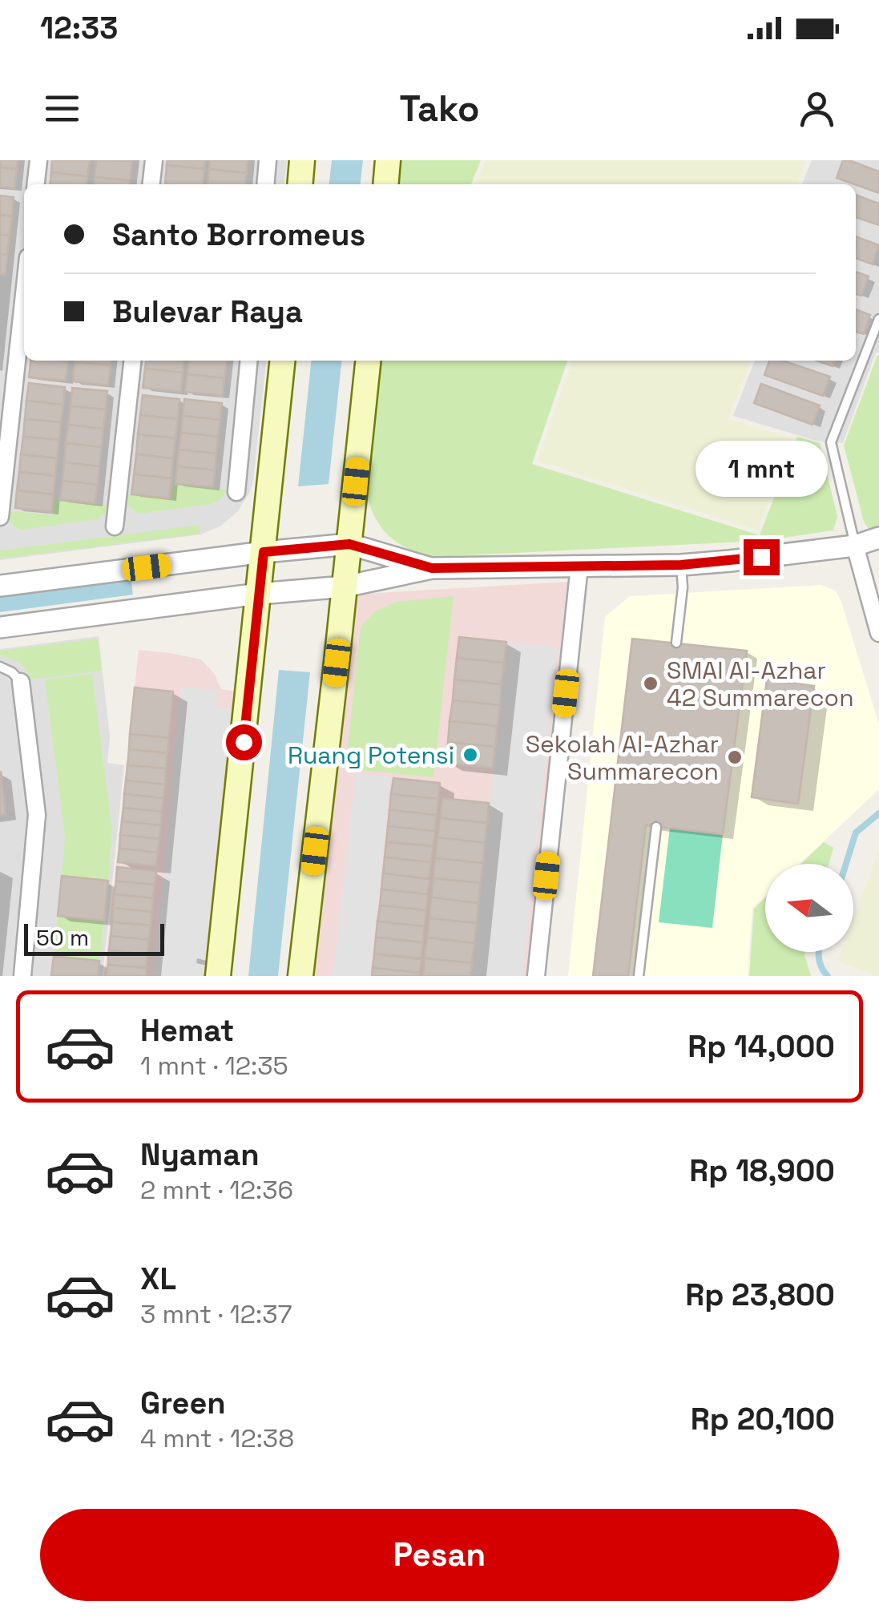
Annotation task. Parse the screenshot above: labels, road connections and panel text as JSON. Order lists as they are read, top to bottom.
{
  "places": ["SMAI Al-Azhar 42 Summarecon", "Ruang Potensi", "Sekolah Al-Azhar Summarecon"],
  "scale_bar": "50 m",
  "north": "left",
  "page": {
    "status": "12:33",
    "header": "Tako",
    "banner": ["Santo Borromeus", "Bulevar Raya"],
    "bubble": "1 mnt",
    "scale": "50 m",
    "list": [
      {
        "name": "Hemat",
        "note": "1 mnt · 12:35",
        "value": "Rp 14,000"
      },
      {
        "name": "Nyaman",
        "note": "2 mnt · 12:36",
        "value": "Rp 18,900"
      },
      {
        "name": "XL",
        "note": "3 mnt · 12:37",
        "value": "Rp 23,800"
      },
      {
        "name": "Green",
        "note": "4 mnt · 12:38",
        "value": "Rp 20,100"
      }
    ],
    "buttons": "Pesan"
  }
}
